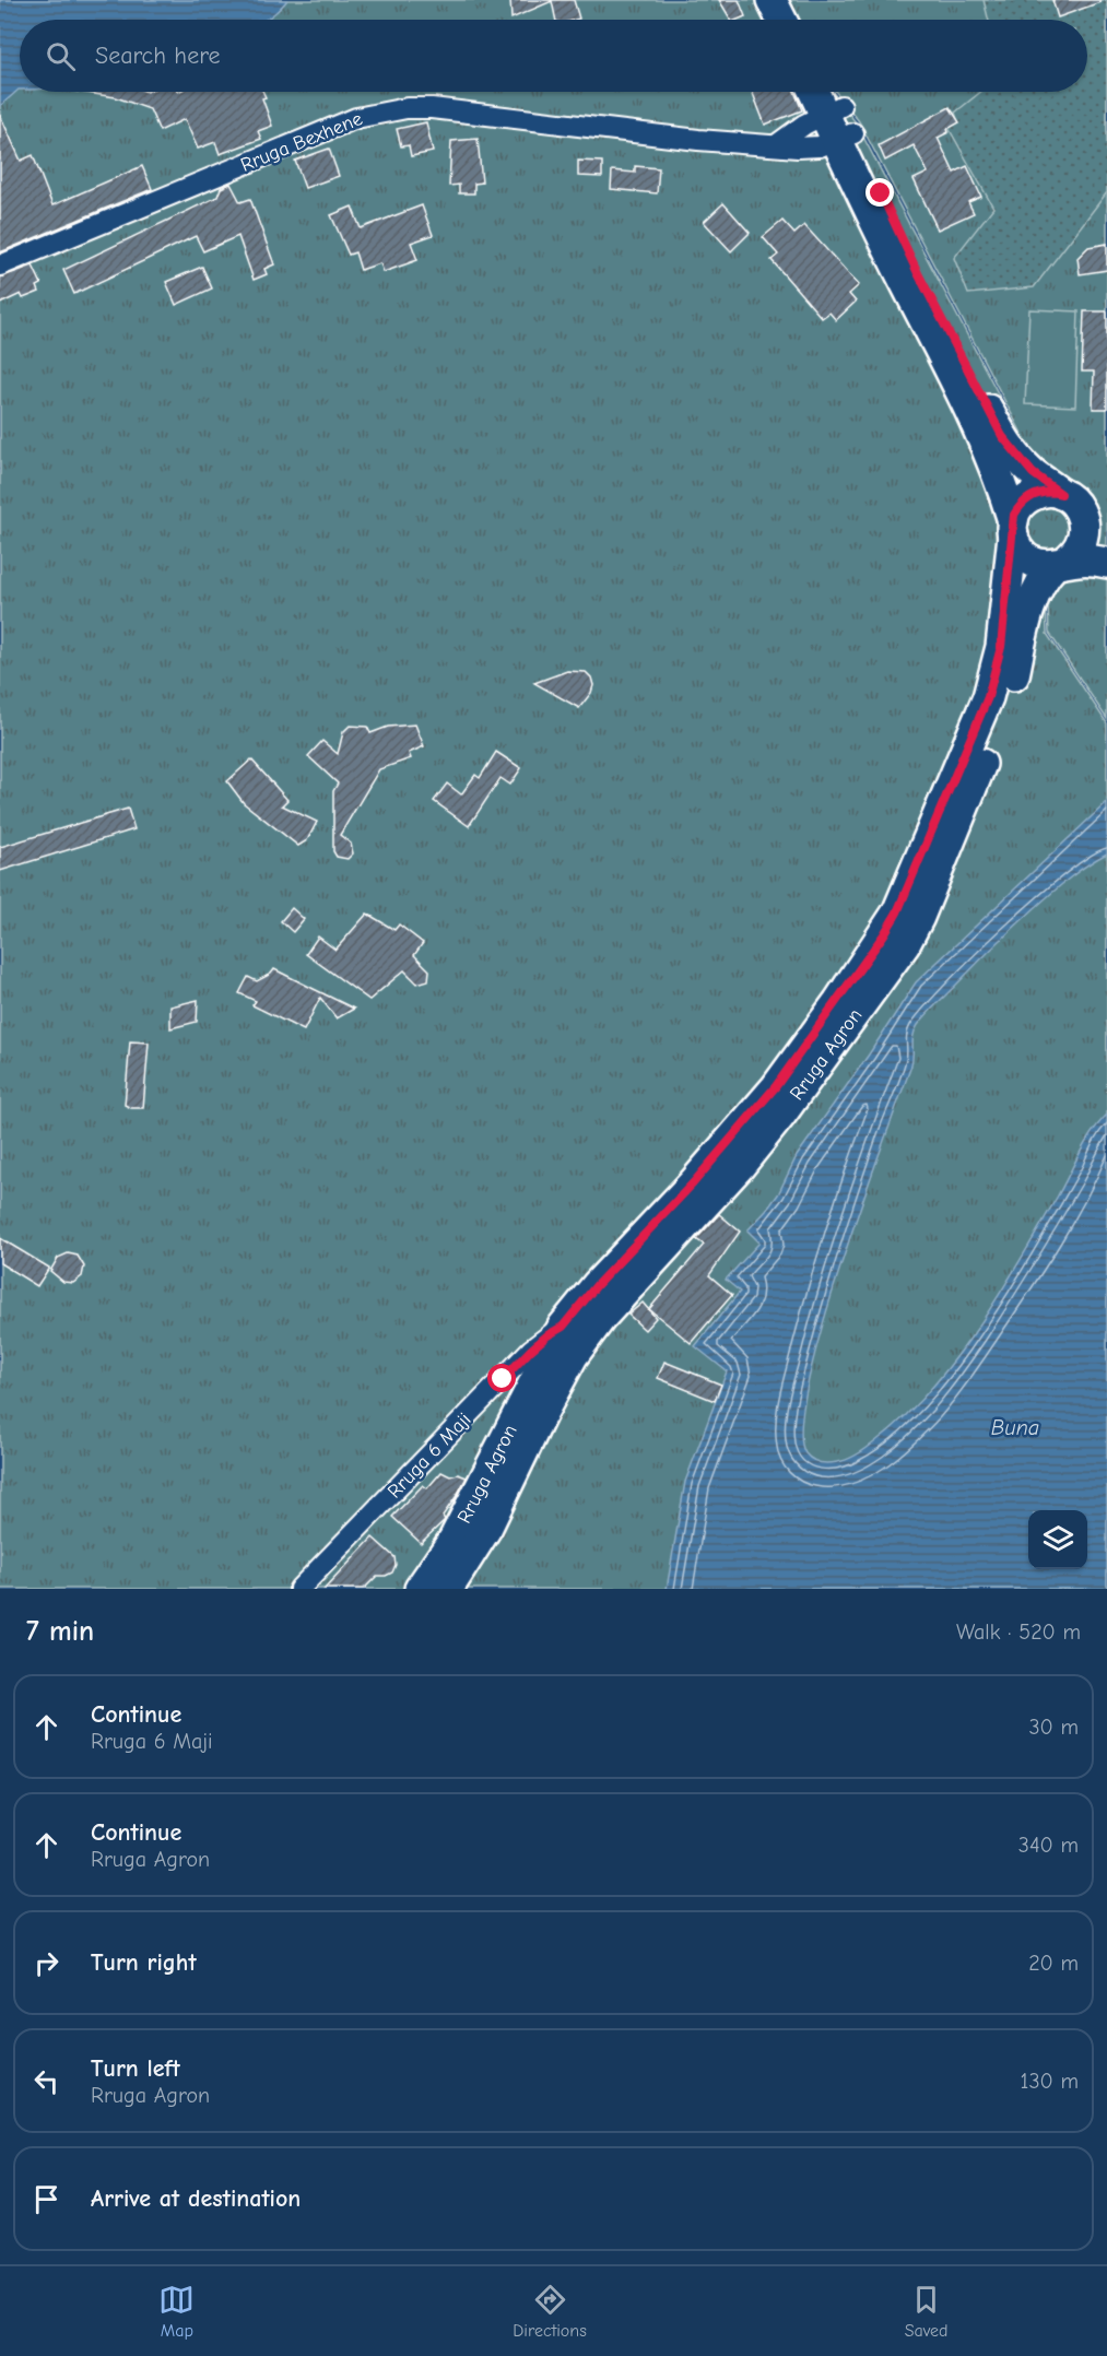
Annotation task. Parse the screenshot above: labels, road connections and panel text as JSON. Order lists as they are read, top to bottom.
{
  "streets": {
    "main road": ["Rruga Agron"],
    "street": ["Rruga Bexhene", "Rruga 6 Maji"]
  },
  "crossings": [
    ["Rruga Bexhene", "Rruga Agron"],
    ["Rruga Agron", "Rruga 6 Maji"]
  ],
  "water": ["Buna"],
  "page": {
    "search": "Search here",
    "heading": ["7 min", "Walk · 520 m"],
    "list": [
      ["Continue", "Rruga 6 Maji", "30 m"],
      ["Continue", "Rruga Agron", "340 m"],
      ["Turn right", "20 m"],
      ["Turn left", "Rruga Agron", "130 m"],
      "Arrive at destination"
    ],
    "nav": ["Map", "Directions", "Saved"]
  }
}
